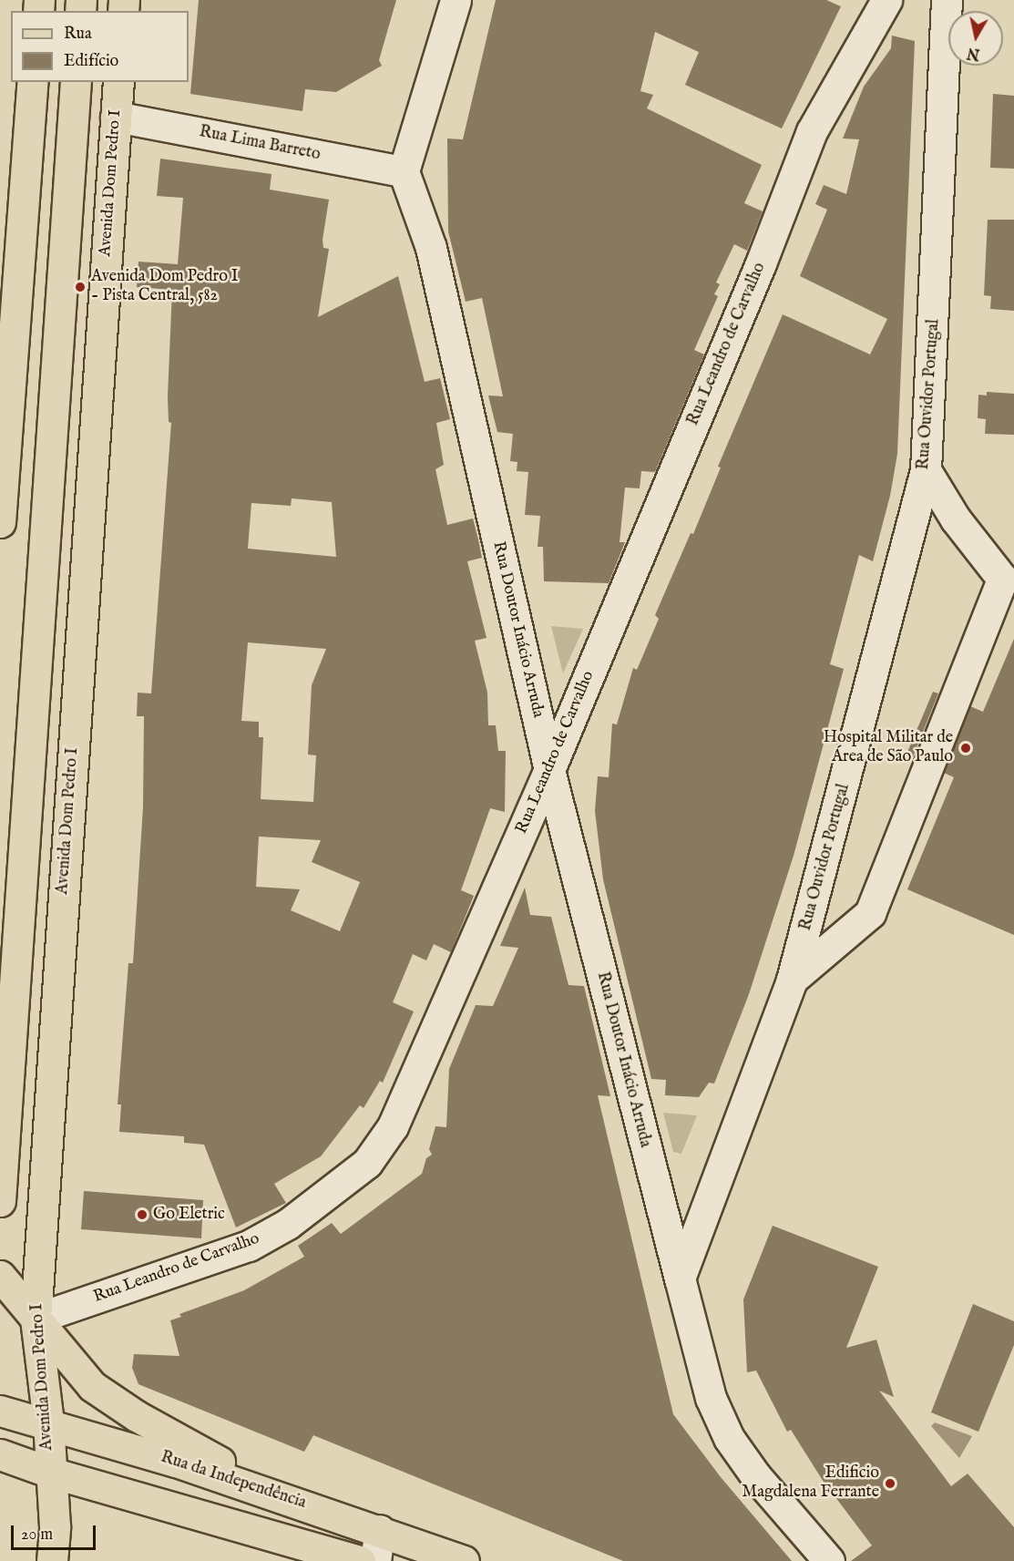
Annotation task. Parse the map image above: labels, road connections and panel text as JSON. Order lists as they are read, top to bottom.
{
  "streets": {
    "main road": ["Avenida Dom Pedro I", "Rua da Independência"],
    "street": [
      "Rua Lima Barreto",
      "Rua Leandro de Carvalho",
      "Rua Ouvidor Portugal",
      "Rua Doutor Inácio Arruda"
    ]
  },
  "crossings": [
    ["Rua Lima Barreto", "Avenida Dom Pedro I"],
    ["Rua Lima Barreto", "Rua Doutor Inácio Arruda"],
    ["Avenida Dom Pedro I", "Rua Leandro de Carvalho"],
    ["Avenida Dom Pedro I", "Rua da Independência"],
    ["Rua Leandro de Carvalho", "Rua Doutor Inácio Arruda"],
    ["Rua Ouvidor Portugal", "Rua Doutor Inácio Arruda"]
  ],
  "places": [
    "Avenida Dom Pedro I - Pista Central, 582",
    "Hospital Militar de Área de São Paulo",
    "Go Eletric",
    "Edificio Magdalena Ferrante"
  ],
  "legend": ["Rua", "Edifício"],
  "scale_bar": "20 m",
  "north": "bottom"
}
